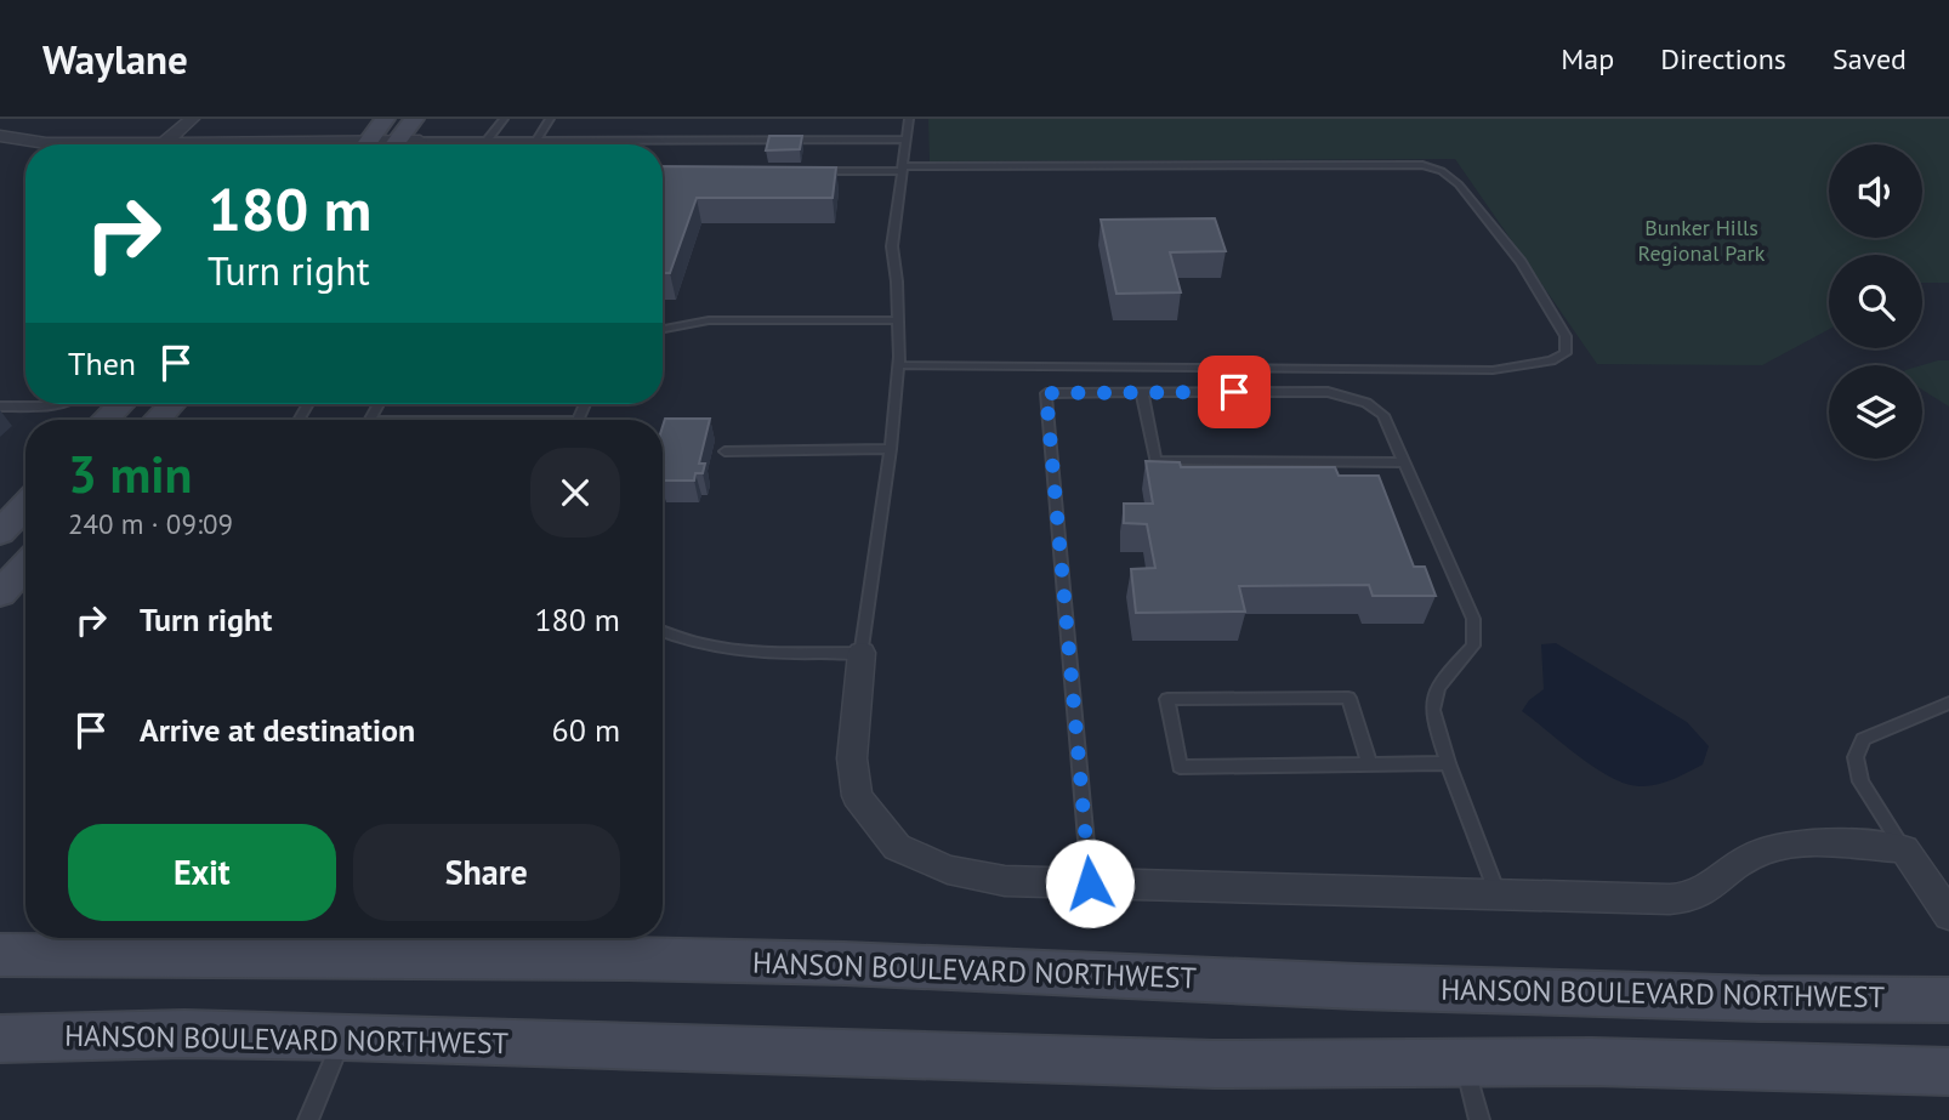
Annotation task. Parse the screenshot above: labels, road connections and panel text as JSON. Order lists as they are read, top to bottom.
{
  "streets": {
    "main road": ["HANSON BOULEVARD NORTHWEST"]
  },
  "parks": ["Bunker Hills Regional Park"],
  "page": {
    "header": "Waylane",
    "nav": ["Map", "Directions", "Saved"],
    "turn": ["180 m", "Turn right"],
    "then": "Then",
    "heading": ["3 min", "240 m · 09:09"],
    "list": [
      {
        "name": "Turn right",
        "value": "180 m"
      },
      {
        "name": "Arrive at destination",
        "value": "60 m"
      }
    ],
    "buttons": ["Exit", "Share"]
  }
}
